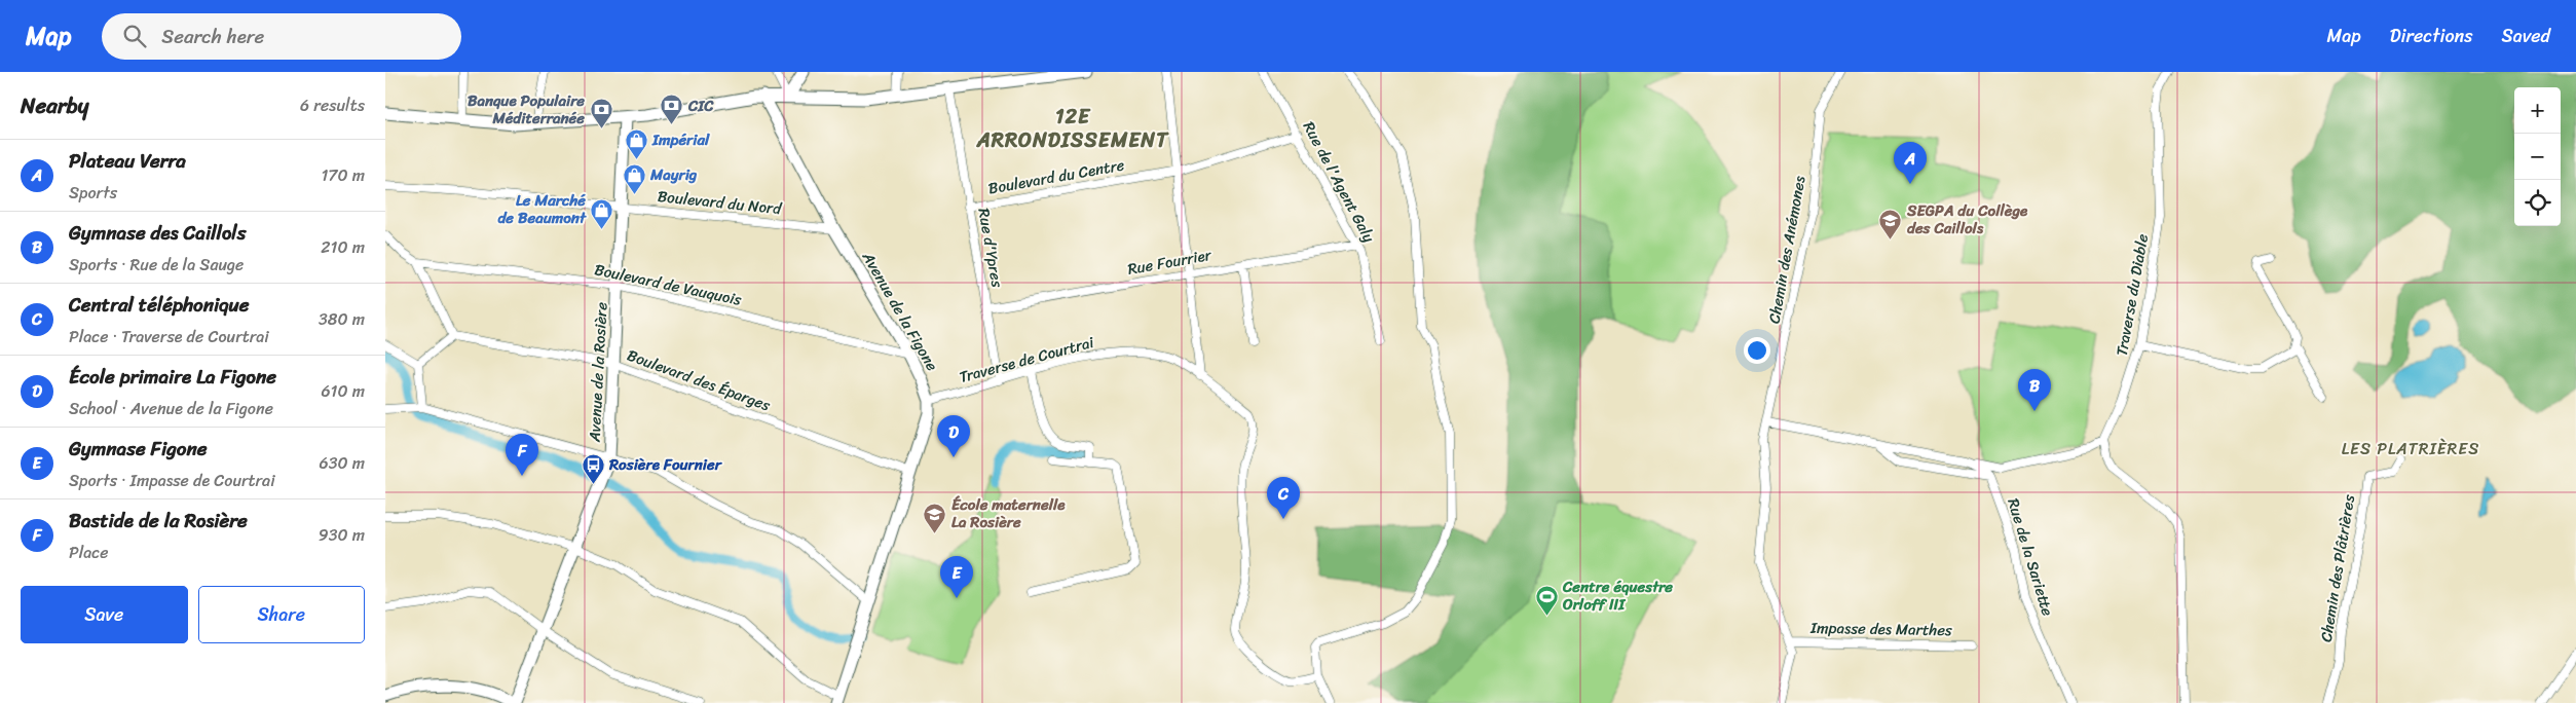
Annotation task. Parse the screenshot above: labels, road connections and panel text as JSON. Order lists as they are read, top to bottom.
{
  "streets": {
    "street": [
      "Boulevard du Centre",
      "Rue de l'Agent Galy",
      "Boulevard du Nord",
      "Rue d'Ypres",
      "Chemin des Anémones",
      "Rue Fourrier",
      "Boulevard de Vauquois",
      "Traverse du Diable",
      "Avenue de la Figone",
      "Traverse de Courtrai",
      "Avenue de la Rosière",
      "Boulevard des Éparges",
      "Rue de la Sariette",
      "Chemin des Plâtrières",
      "Impasse des Marthes"
    ]
  },
  "crossings": [
    ["Boulevard du Centre", "Rue de l'Agent Galy"],
    ["Boulevard du Centre", "Rue d'Ypres"],
    ["Rue de l'Agent Galy", "Rue Fourrier"],
    ["Boulevard du Nord", "Avenue de la Figone"],
    ["Boulevard du Nord", "Avenue de la Rosière"],
    ["Rue d'Ypres", "Rue Fourrier"],
    ["Rue d'Ypres", "Traverse de Courtrai"],
    ["Chemin des Anémones", "Impasse des Marthes"],
    ["Boulevard de Vauquois", "Avenue de la Figone"],
    ["Boulevard de Vauquois", "Avenue de la Rosière"],
    ["Avenue de la Figone", "Traverse de Courtrai"],
    ["Avenue de la Figone", "Boulevard des Éparges"],
    ["Avenue de la Rosière", "Boulevard des Éparges"]
  ],
  "districts": ["12E ARRONDISSEMENT", "LES PLATRIÈRES"],
  "places": {
    "bank": ["CIC", "Banque Populaire Méditerranée"],
    "shop": ["Impérial", "Mayrig", "Le Marché de Beaumont"],
    "school or university": ["SEGPA du Collège des Caillols", "École maternelle La Rosière"],
    "bus stop": ["Rosière Fournier"],
    "sports": ["Centre équestre Orloff III"]
  },
  "page": {
    "header": "Map",
    "search": "Search here",
    "nav": ["Map", "Directions", "Saved"],
    "heading": ["Nearby", "6 results"],
    "map_buttons": ["+", "−"],
    "list": [
      {
        "mark": "A",
        "name": "Plateau Verra",
        "note": "Sports",
        "value": "170 m"
      },
      {
        "mark": "B",
        "name": "Gymnase des Caillols",
        "note": "Sports · Rue de la Sauge",
        "value": "210 m"
      },
      {
        "mark": "C",
        "name": "Central téléphonique",
        "note": "Place · Traverse de Courtrai",
        "value": "380 m"
      },
      {
        "mark": "D",
        "name": "École primaire La Figone",
        "note": "School · Avenue de la Figone",
        "value": "610 m"
      },
      {
        "mark": "E",
        "name": "Gymnase Figone",
        "note": "Sports · Impasse de Courtrai",
        "value": "630 m"
      },
      {
        "mark": "F",
        "name": "Bastide de la Rosière",
        "note": "Place",
        "value": "930 m"
      }
    ],
    "pins": [
      "A",
      "B",
      "D",
      "F",
      "C",
      "E"
    ],
    "buttons": ["Save", "Share"]
  }
}
